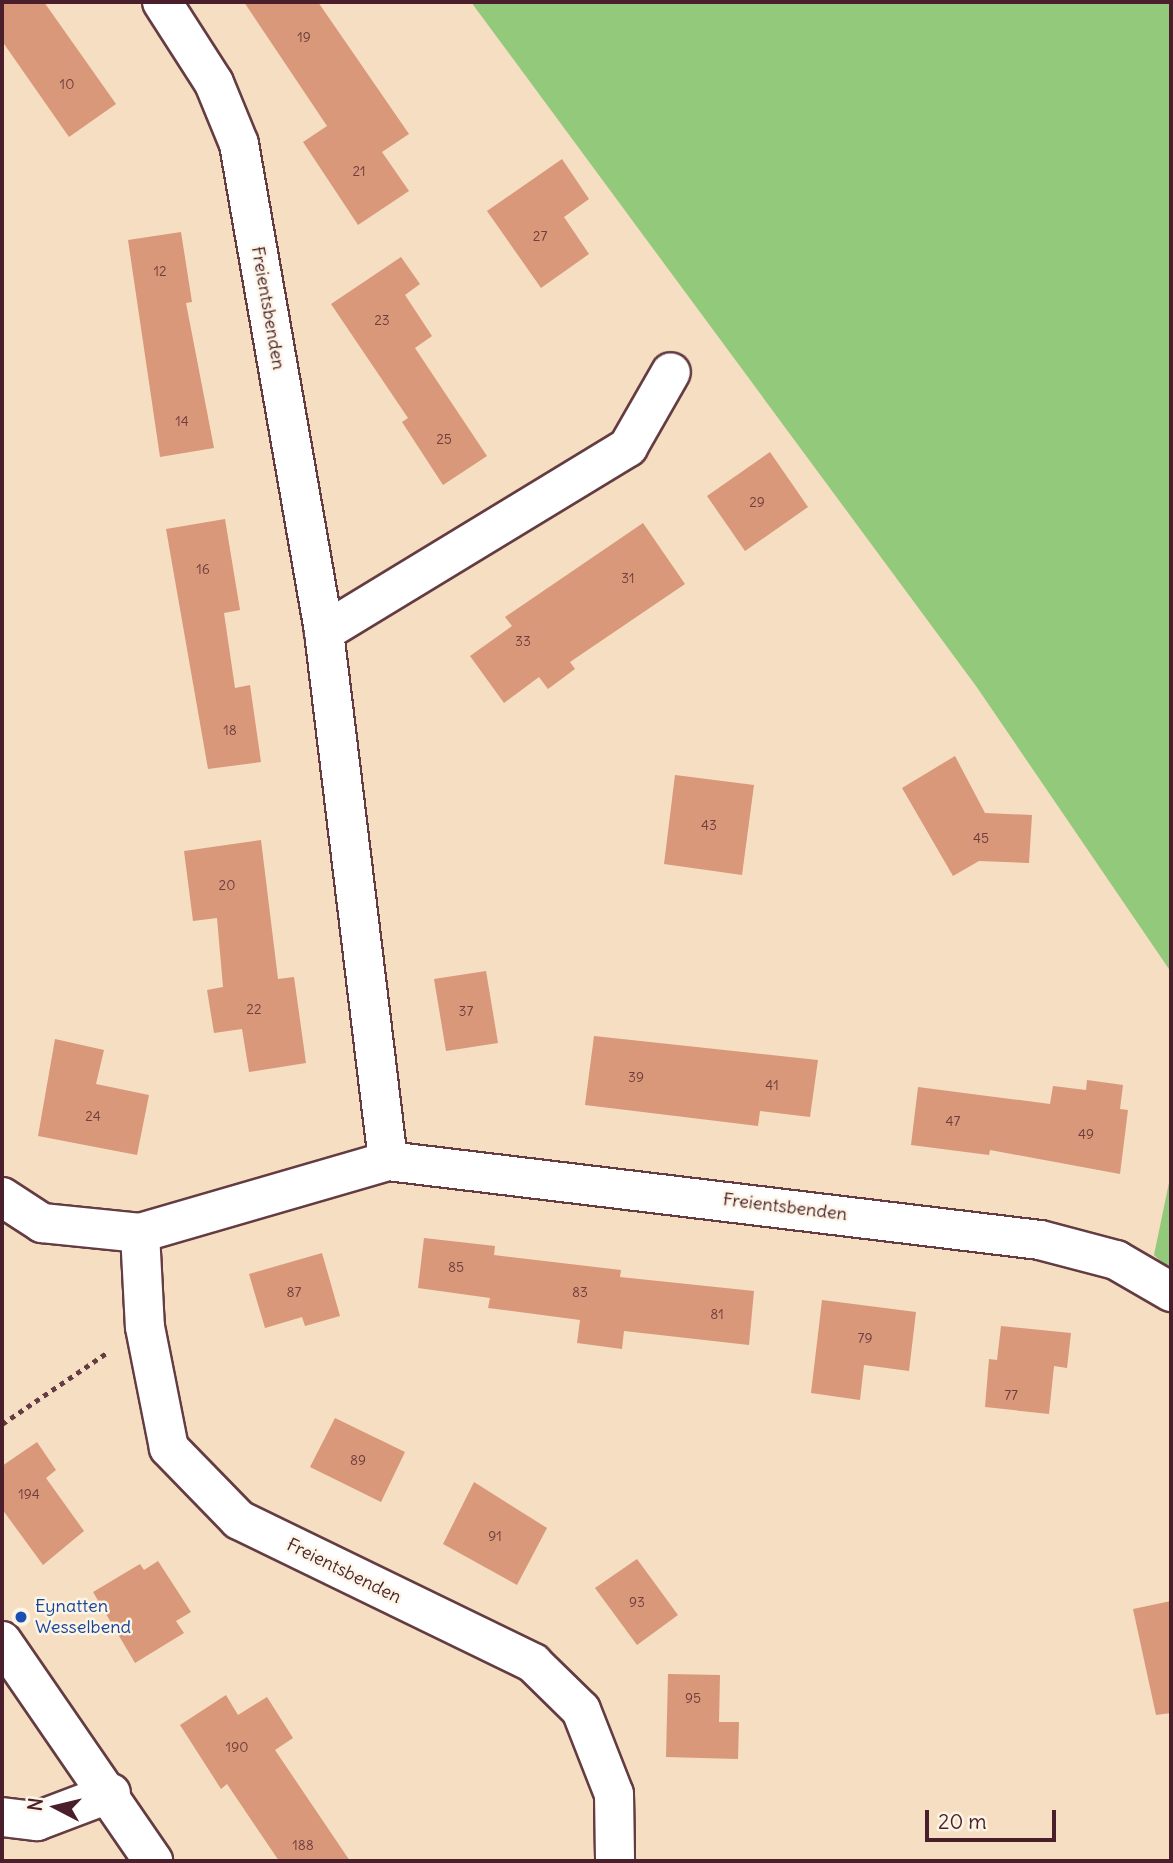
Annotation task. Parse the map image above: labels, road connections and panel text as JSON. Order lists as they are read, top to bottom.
{
  "streets": {
    "street": ["Freientsbenden"]
  },
  "places": ["Eynatten Wesselbend"],
  "house_numbers": [
    "19",
    "10",
    "21",
    "27",
    "12",
    "23",
    "14",
    "25",
    "29",
    "16",
    "31",
    "33",
    "18",
    "43",
    "45",
    "20",
    "22",
    "37",
    "39",
    "41",
    "24",
    "47",
    "49",
    "85",
    "87",
    "83",
    "81",
    "79",
    "77",
    "89",
    "194",
    "91",
    "93",
    "95",
    "190",
    "188"
  ],
  "scale_bar": "20 m",
  "north": "left"
}
